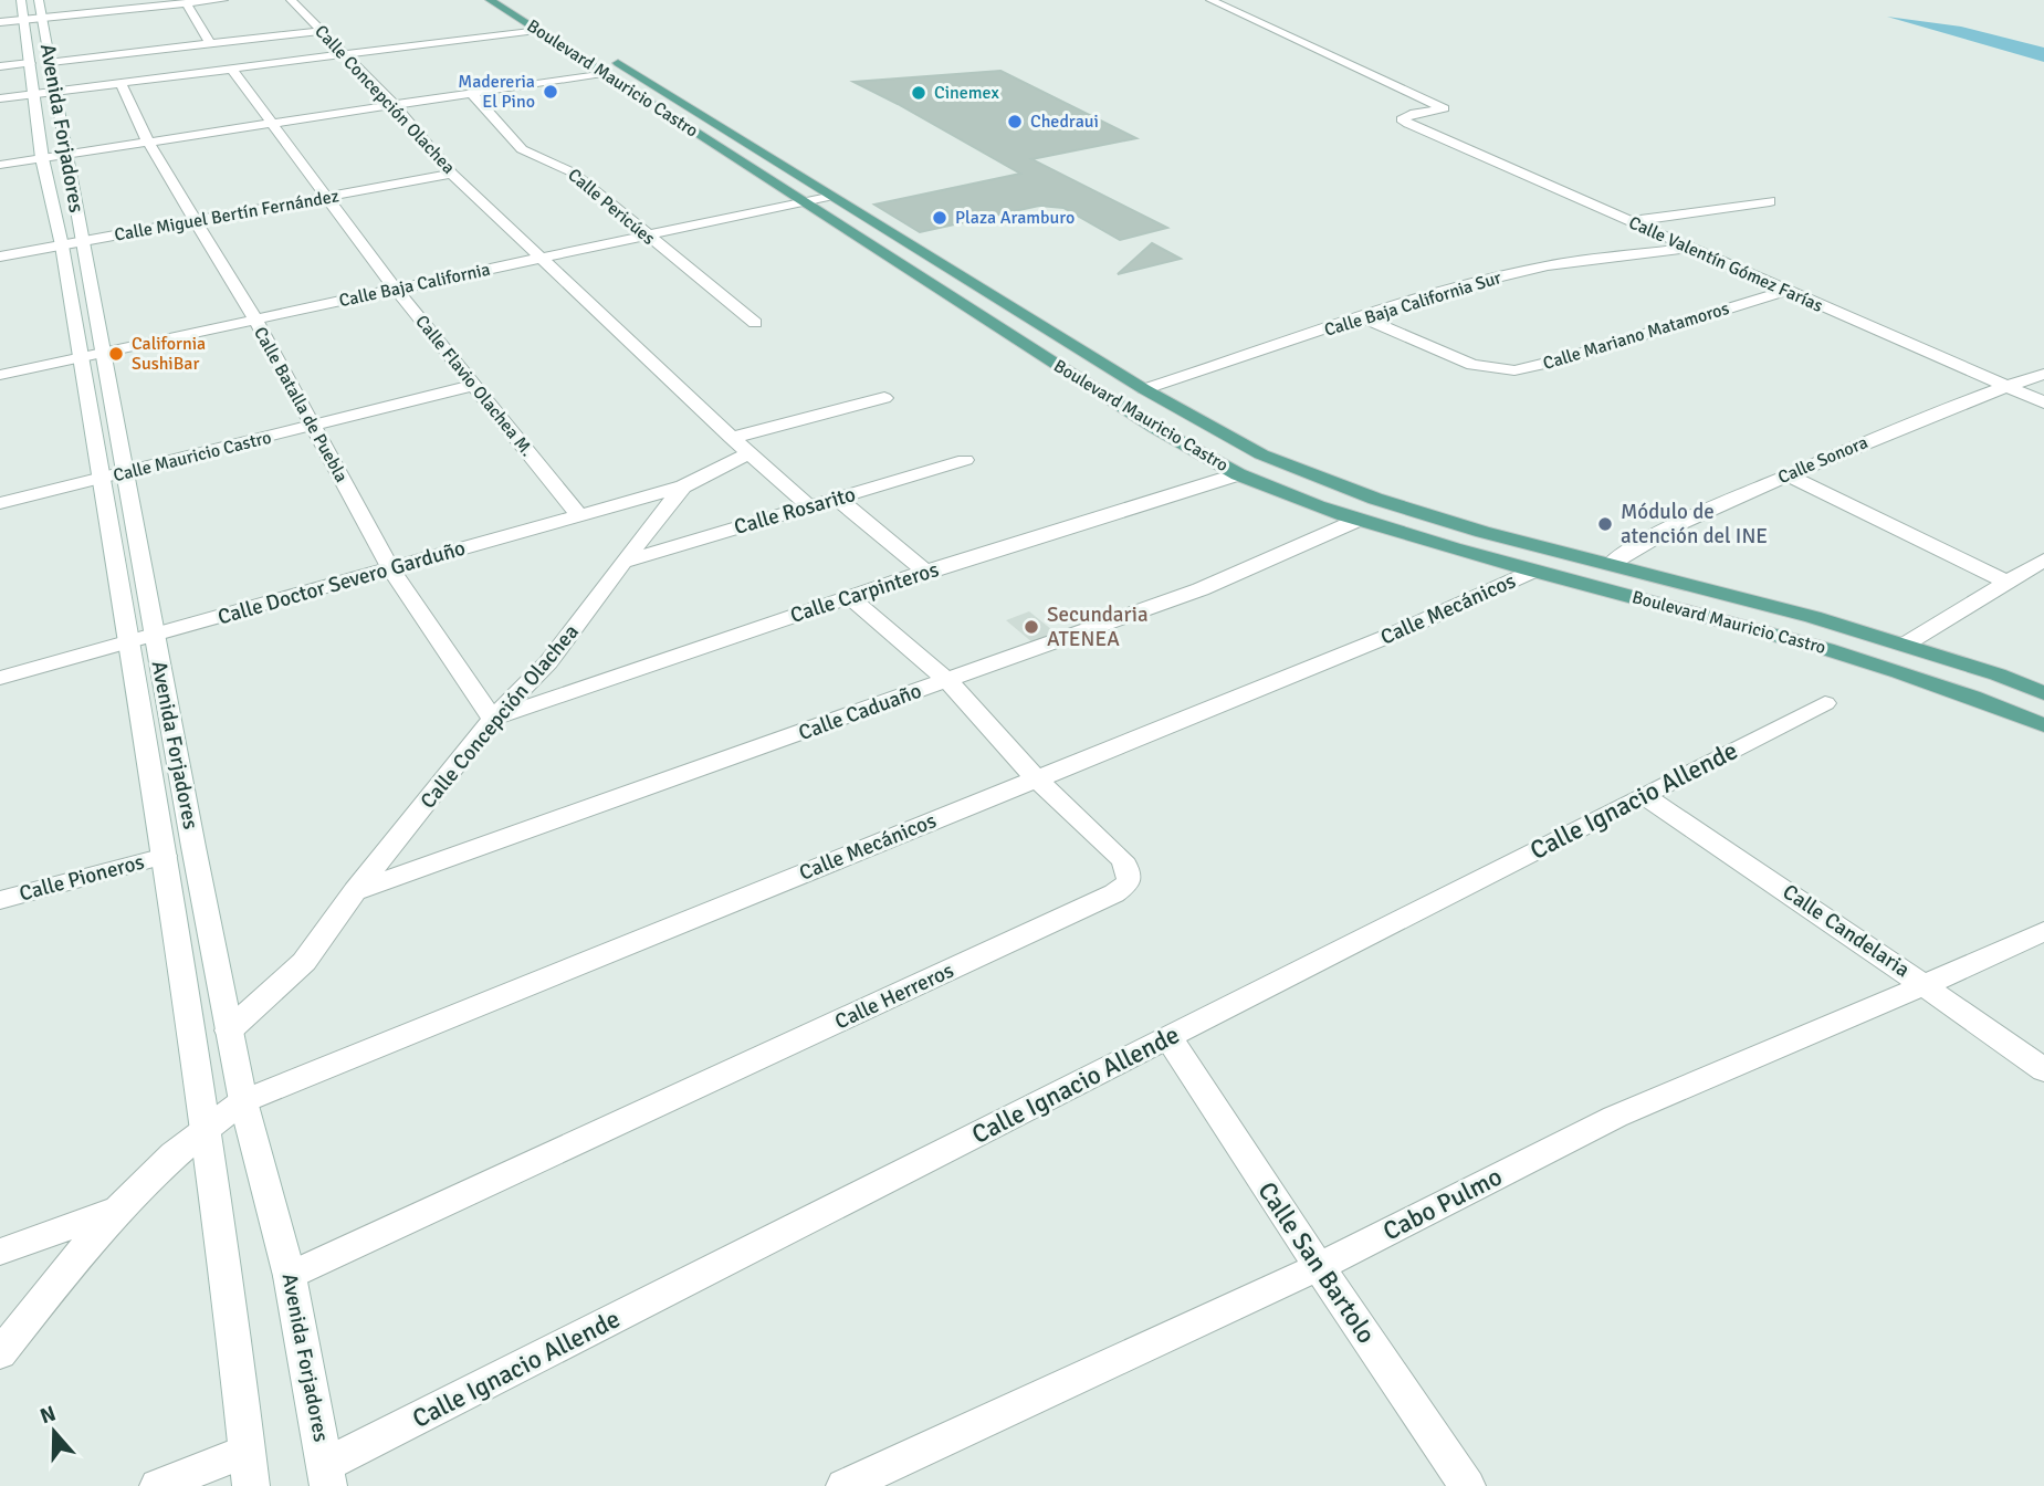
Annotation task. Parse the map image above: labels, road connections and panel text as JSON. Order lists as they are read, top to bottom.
{
  "streets": {
    "main road": ["Boulevard Mauricio Castro"],
    "street": [
      "Calle Concepción Olachea",
      "Avenida Forjadores",
      "Calle Pericúes",
      "Calle Miguel Bertín Fernández",
      "Calle Valentín Gómez Farías",
      "Calle Baja California",
      "Calle Baja California Sur",
      "Calle Mariano Matamoros",
      "Calle Flavio Olachea M.",
      "Calle Batalla de Puebla",
      "Calle Mauricio Castro",
      "Calle Sonora",
      "Calle Rosarito",
      "Calle Doctor Severo Garduño",
      "Calle Carpinteros",
      "Calle Mecánicos",
      "Calle Caduaño",
      "Calle Ignacio Allende",
      "Calle Pioneros",
      "Calle Candelaria",
      "Calle Herreros",
      "Cabo Pulmo",
      "Calle San Bartolo"
    ]
  },
  "crossings": [
    ["Boulevard Mauricio Castro", "Calle Baja California"],
    ["Boulevard Mauricio Castro", "Calle Baja California Sur"],
    ["Boulevard Mauricio Castro", "Calle Sonora"],
    ["Boulevard Mauricio Castro", "Calle Carpinteros"],
    ["Boulevard Mauricio Castro", "Calle Mecánicos"],
    ["Boulevard Mauricio Castro", "Calle Caduaño"],
    ["Calle Concepción Olachea", "Avenida Forjadores"],
    ["Calle Concepción Olachea", "Calle Miguel Bertín Fernández"],
    ["Calle Concepción Olachea", "Calle Baja California"],
    ["Calle Concepción Olachea", "Calle Batalla de Puebla"],
    ["Calle Concepción Olachea", "Calle Rosarito"],
    ["Calle Concepción Olachea", "Calle Doctor Severo Garduño"],
    ["Calle Concepción Olachea", "Calle Carpinteros"],
    ["Calle Concepción Olachea", "Calle Caduaño"],
    ["Avenida Forjadores", "Calle Miguel Bertín Fernández"],
    ["Avenida Forjadores", "Calle Baja California"],
    ["Avenida Forjadores", "Calle Mauricio Castro"],
    ["Avenida Forjadores", "Calle Doctor Severo Garduño"],
    ["Avenida Forjadores", "Calle Mecánicos"],
    ["Avenida Forjadores", "Calle Ignacio Allende"],
    ["Avenida Forjadores", "Calle Pioneros"],
    ["Avenida Forjadores", "Calle Herreros"],
    ["Calle Pericúes", "Calle Baja California"],
    ["Calle Miguel Bertín Fernández", "Calle Flavio Olachea M."],
    ["Calle Miguel Bertín Fernández", "Calle Batalla de Puebla"],
    ["Calle Valentín Gómez Farías", "Calle Baja California Sur"],
    ["Calle Valentín Gómez Farías", "Calle Mariano Matamoros"],
    ["Calle Valentín Gómez Farías", "Calle Sonora"],
    ["Calle Baja California", "Calle Flavio Olachea M."],
    ["Calle Baja California", "Calle Batalla de Puebla"],
    ["Calle Baja California Sur", "Calle Mariano Matamoros"],
    ["Calle Flavio Olachea M.", "Calle Mauricio Castro"],
    ["Calle Flavio Olachea M.", "Calle Doctor Severo Garduño"],
    ["Calle Batalla de Puebla", "Calle Mauricio Castro"],
    ["Calle Batalla de Puebla", "Calle Doctor Severo Garduño"],
    ["Calle Batalla de Puebla", "Calle Carpinteros"],
    ["Calle Carpinteros", "Calle Herreros"],
    ["Calle Mecánicos", "Calle Herreros"],
    ["Calle Caduaño", "Calle Herreros"],
    ["Calle Ignacio Allende", "Calle Candelaria"],
    ["Calle Ignacio Allende", "Calle San Bartolo"],
    ["Calle Candelaria", "Cabo Pulmo"],
    ["Cabo Pulmo", "Calle San Bartolo"]
  ],
  "places": [
    "Madereria El Pino",
    "Cinemex",
    "Chedraui",
    "Plaza Aramburo",
    "California SushiBar",
    "Módulo de atención del INE",
    "Secundaria ATENEA"
  ],
  "north": "top"
}
